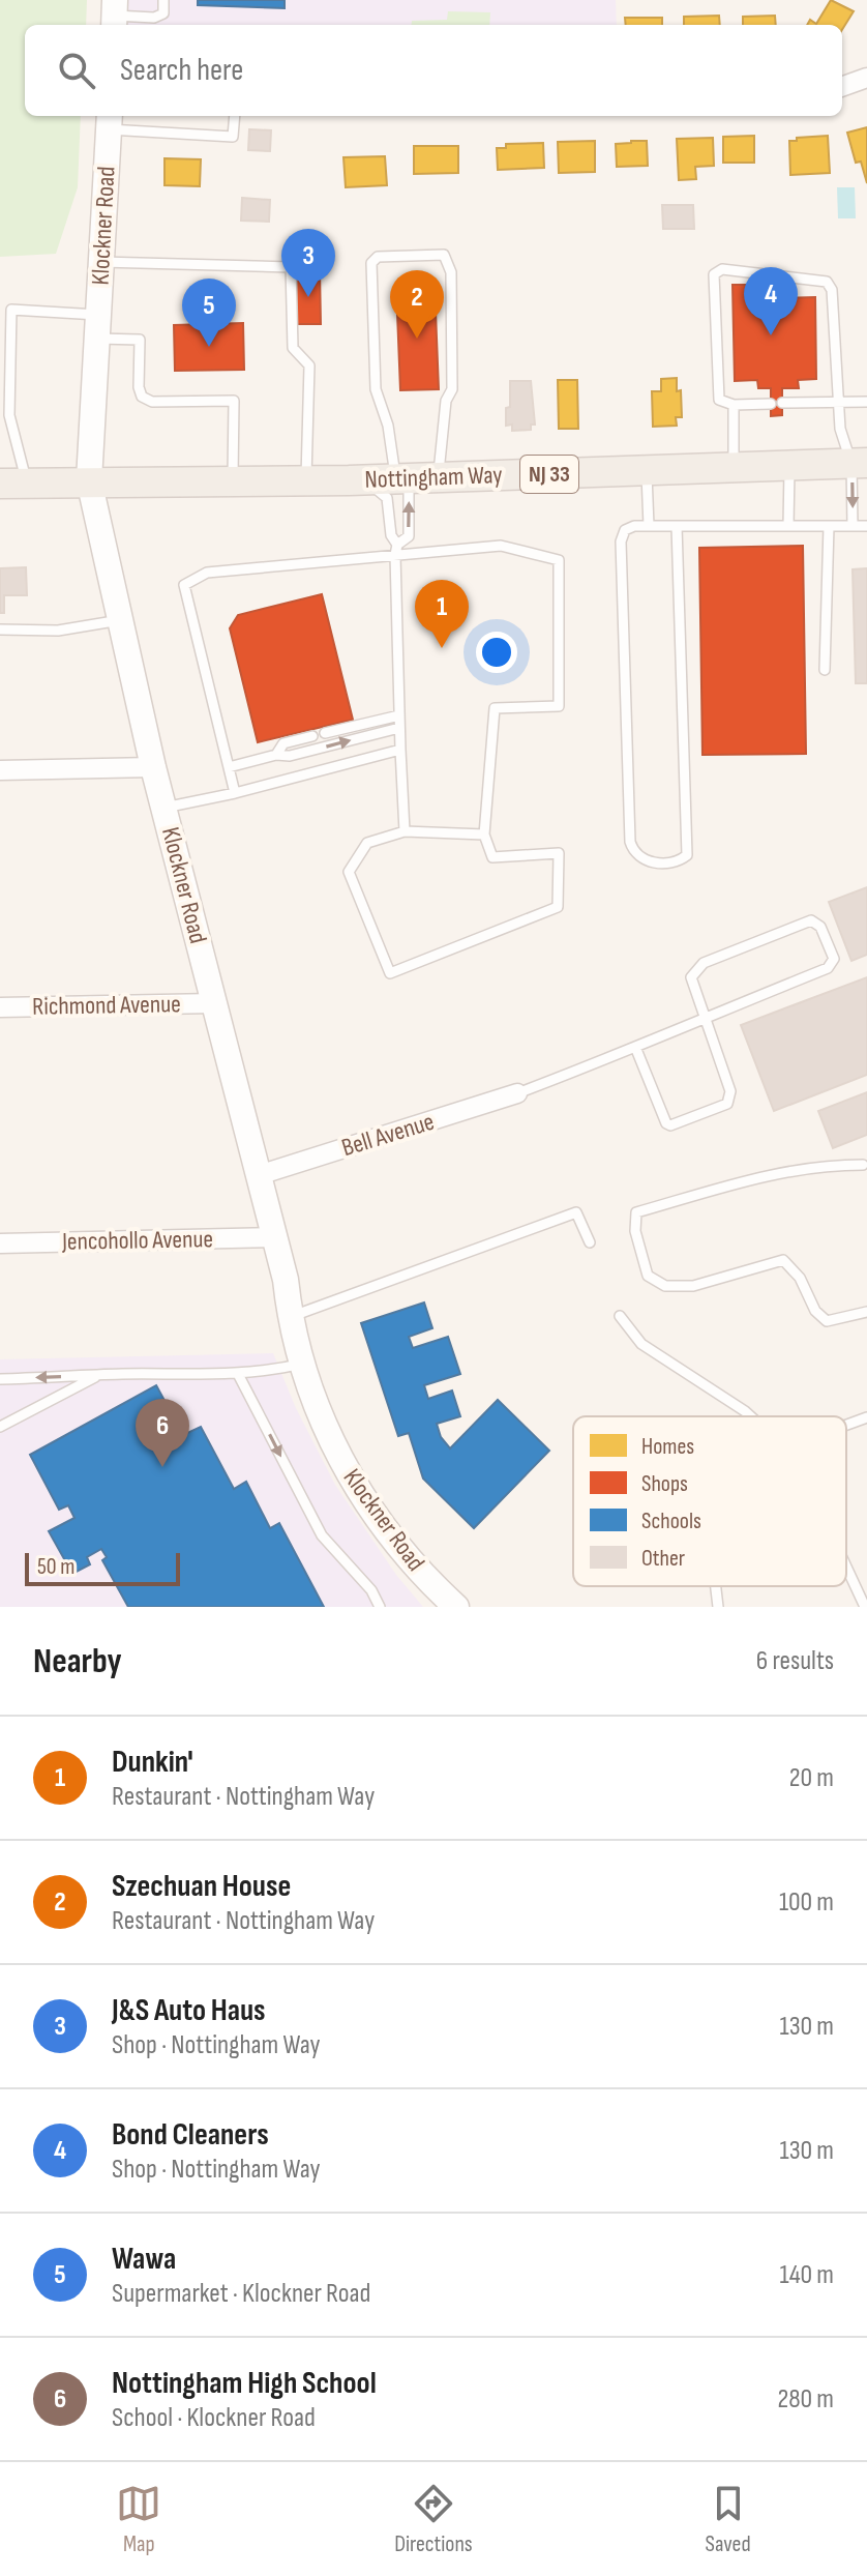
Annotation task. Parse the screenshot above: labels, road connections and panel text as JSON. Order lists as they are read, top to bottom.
{
  "streets": {
    "main road": ["Klockner Road", "NJ 33", "Nottingham Way"],
    "street": ["Richmond Avenue", "Bell Avenue", "Jencohollo Avenue"]
  },
  "crossings": [
    ["Klockner Road", "Nottingham Way"],
    ["Klockner Road", "Richmond Avenue"],
    ["Klockner Road", "Bell Avenue"],
    ["Klockner Road", "Jencohollo Avenue"]
  ],
  "legend": [
    "Homes",
    "Shops",
    "Schools",
    "Other"
  ],
  "scale_bar": "50 m",
  "page": {
    "search": "Search here",
    "pins": [
      "3",
      "4",
      "2",
      "5",
      "1",
      "6"
    ],
    "scale": "50 m",
    "heading": ["Nearby", "6 results"],
    "list": [
      {
        "mark": "1",
        "name": "Dunkin'",
        "note": "Restaurant · Nottingham Way",
        "value": "20 m"
      },
      {
        "mark": "2",
        "name": "Szechuan House",
        "note": "Restaurant · Nottingham Way",
        "value": "100 m"
      },
      {
        "mark": "3",
        "name": "J&S Auto Haus",
        "note": "Shop · Nottingham Way",
        "value": "130 m"
      },
      {
        "mark": "4",
        "name": "Bond Cleaners",
        "note": "Shop · Nottingham Way",
        "value": "130 m"
      },
      {
        "mark": "5",
        "name": "Wawa",
        "note": "Supermarket · Klockner Road",
        "value": "140 m"
      },
      {
        "mark": "6",
        "name": "Nottingham High School",
        "note": "School · Klockner Road",
        "value": "280 m"
      }
    ],
    "nav": ["Map", "Directions", "Saved"]
  }
}
